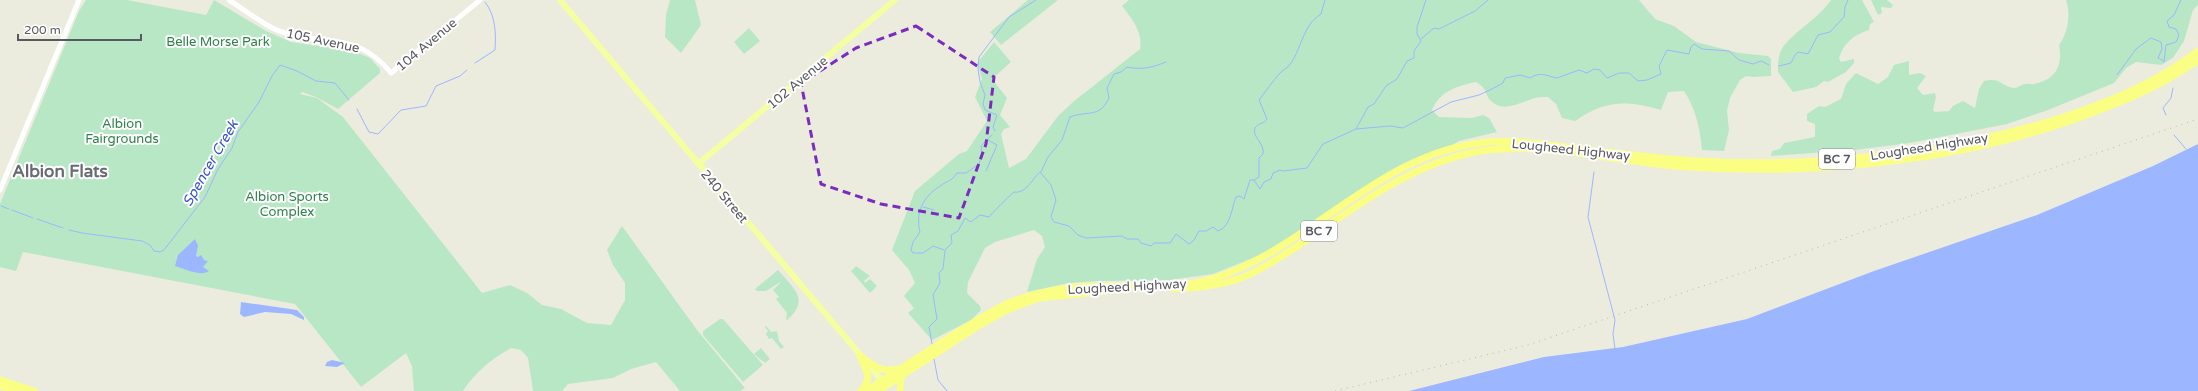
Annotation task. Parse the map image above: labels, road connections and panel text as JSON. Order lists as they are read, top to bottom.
{
  "streets": {
    "highway": ["Lougheed Highway", "BC 7"],
    "main road": ["102 Avenue", "240 Street"],
    "street": ["105 Avenue", "104 Avenue"]
  },
  "crossings": [
    ["105 Avenue", "104 Avenue"],
    ["102 Avenue", "240 Street"],
    ["Lougheed Highway", "240 Street"]
  ],
  "districts": ["Albion Flats"],
  "water": ["Spencer Creek"],
  "parks": ["Belle Morse Park", "Albion Fairgrounds", "Albion Sports Complex"],
  "scale_bar": "200 m"
}
